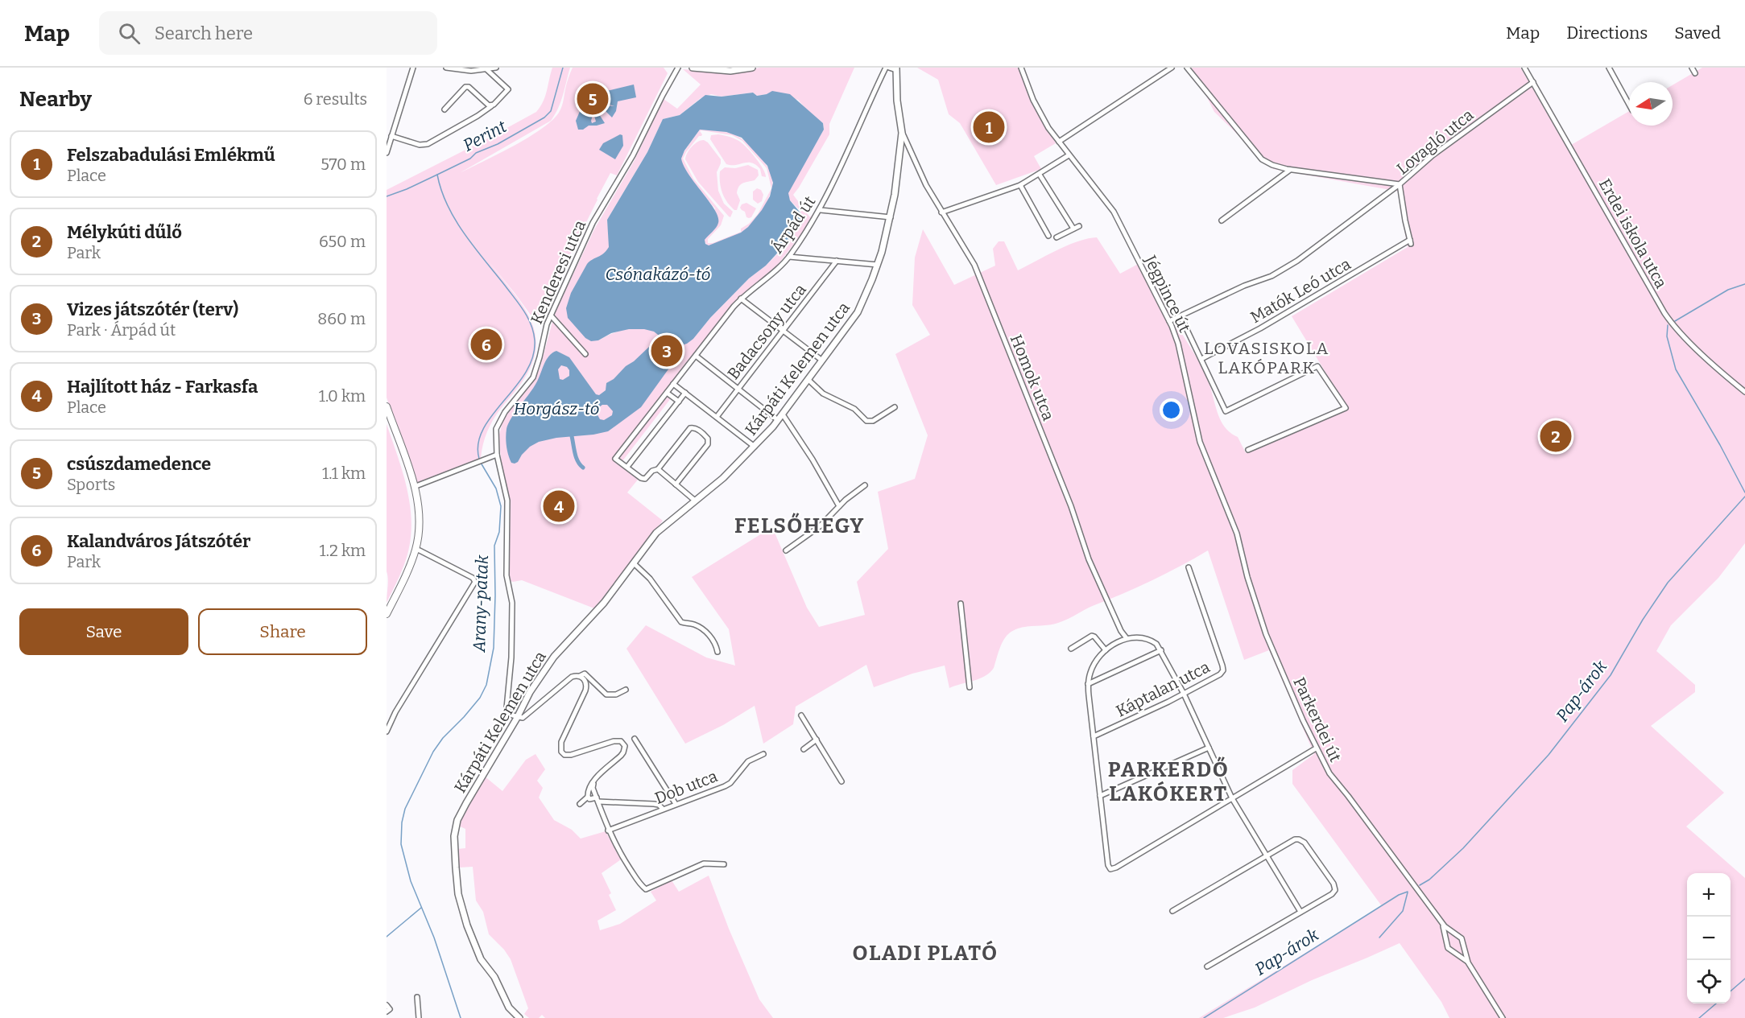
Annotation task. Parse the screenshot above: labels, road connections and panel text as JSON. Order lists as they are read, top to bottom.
{
  "streets": {
    "street": [
      "Lovagló utca",
      "Árpád út",
      "Erdei iskola utca",
      "Kenderesi utca",
      "Matók Leó utca",
      "Jégpince út",
      "Badacsony utca",
      "Kárpáti Kelemen utca",
      "Homok utca",
      "Káptalan utca",
      "Parkerdei út",
      "Dob utca"
    ]
  },
  "crossings": [
    ["Lovagló utca", "Erdei iskola utca"],
    ["Lovagló utca", "Matók Leó utca"],
    ["Kenderesi utca", "Kárpáti Kelemen utca"],
    ["Jégpince út", "Parkerdei út"],
    ["Kárpáti Kelemen utca", "Homok utca"]
  ],
  "districts": [
    "LOVASISKOLA LAKÓPARK",
    "FELSŐHEGY",
    "PARKERDŐ LAKÓKERT",
    "OLADI PLATÓ"
  ],
  "water": [
    "Perint",
    "Csónakázó-tó",
    "Horgász-tó",
    "Arany-patak",
    "Pap-árok"
  ],
  "north": "left",
  "page": {
    "header": "Map",
    "search": "Search here",
    "nav": ["Map", "Directions", "Saved"],
    "heading": ["Nearby", "6 results"],
    "pins": [
      "5",
      "1",
      "6",
      "3",
      "2",
      "4"
    ],
    "list": [
      {
        "mark": "1",
        "name": "Felszabadulási Emlékmű",
        "note": "Place",
        "value": "570 m"
      },
      {
        "mark": "2",
        "name": "Mélykúti dűlő",
        "note": "Park",
        "value": "650 m"
      },
      {
        "mark": "3",
        "name": "Vizes játszótér (terv)",
        "note": "Park · Árpád út",
        "value": "860 m"
      },
      {
        "mark": "4",
        "name": "Hajlított ház - Farkasfa",
        "note": "Place",
        "value": "1.0 km"
      },
      {
        "mark": "5",
        "name": "csúszdamedence",
        "note": "Sports",
        "value": "1.1 km"
      },
      {
        "mark": "6",
        "name": "Kalandváros Játszótér",
        "note": "Park",
        "value": "1.2 km"
      }
    ],
    "buttons": ["Save", "Share"],
    "map_buttons": ["+", "−"]
  }
}
